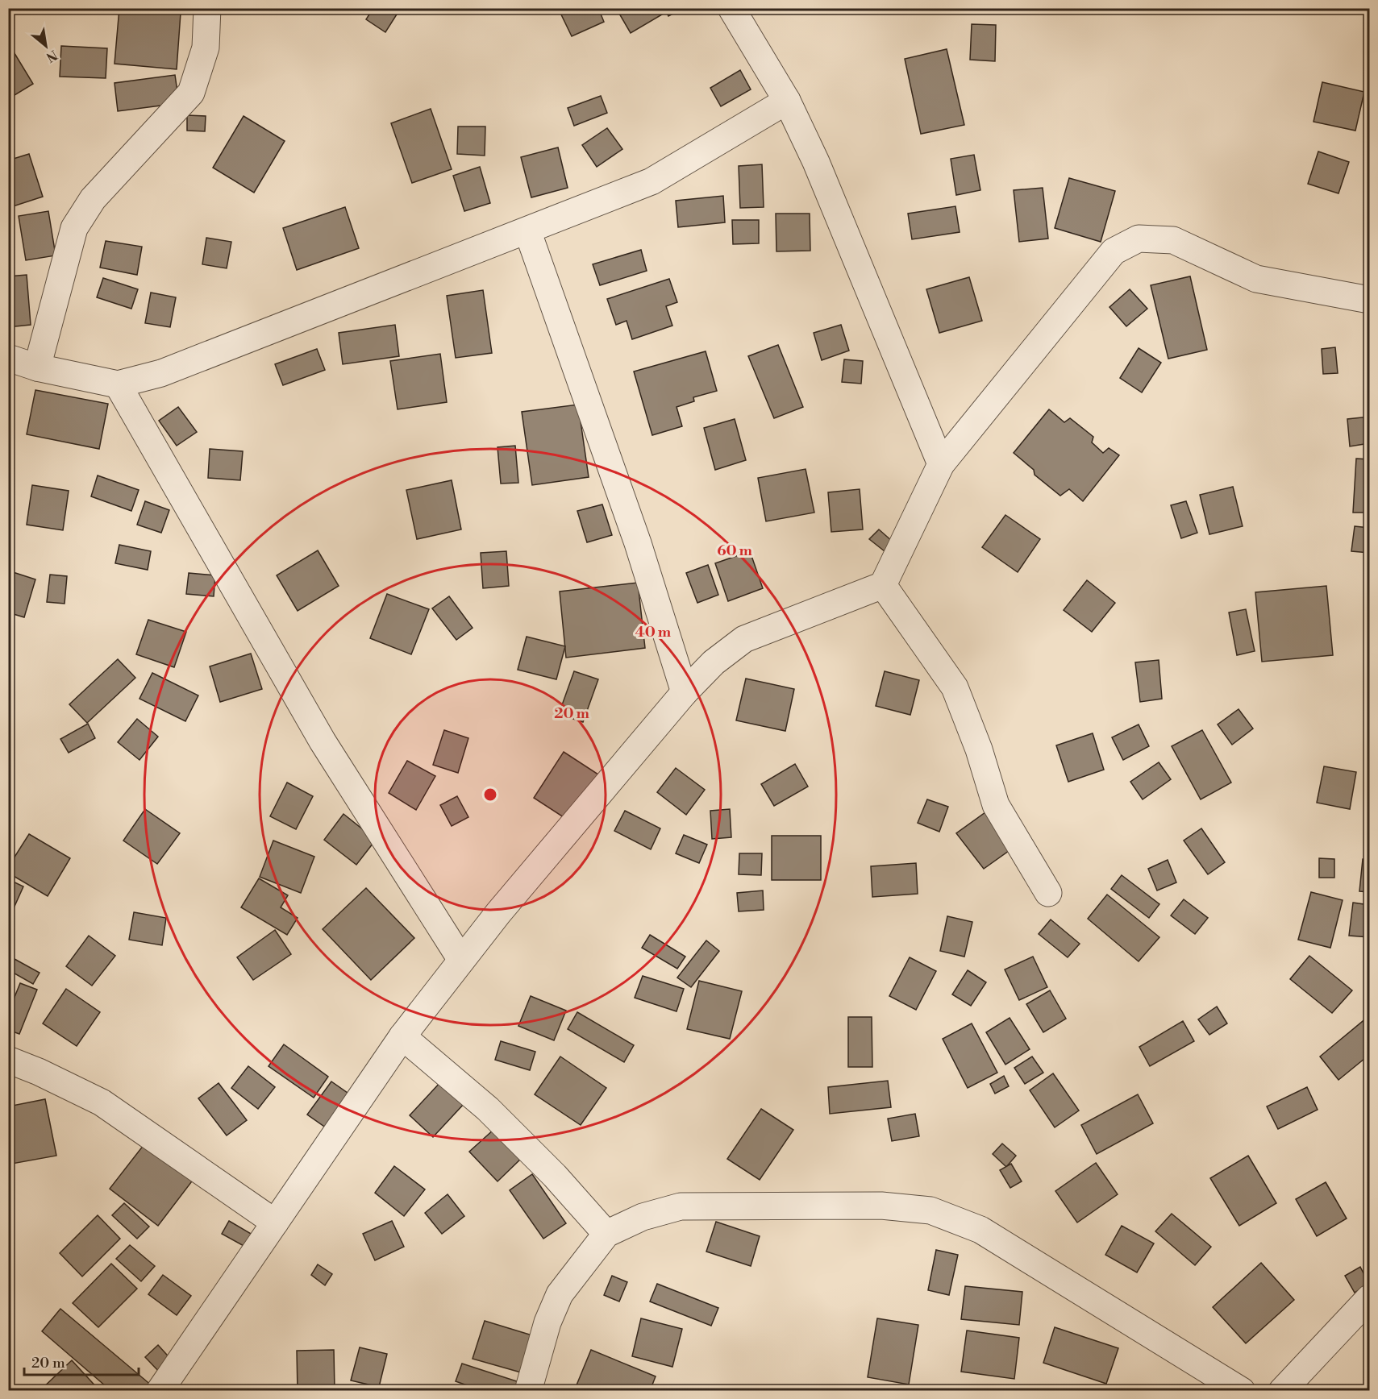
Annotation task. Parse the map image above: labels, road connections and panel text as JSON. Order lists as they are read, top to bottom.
{
  "scale_bar": "20 m",
  "north": "bottom right",
  "rings": ["60 m", "40 m", "20 m"]
}
